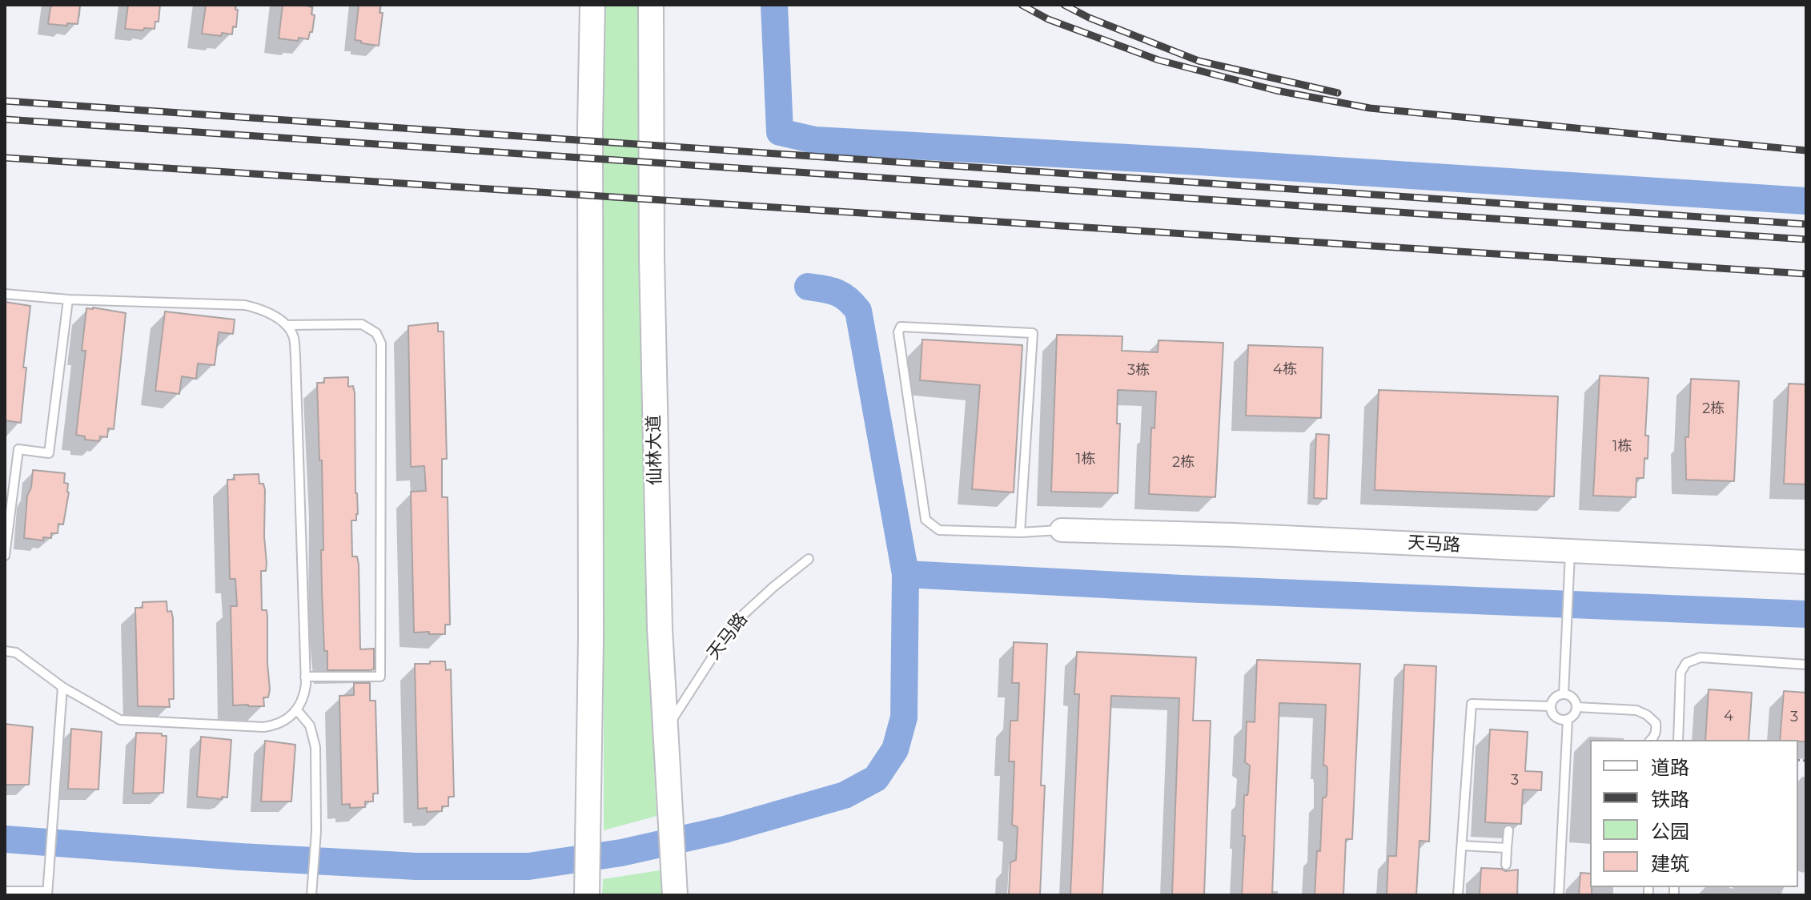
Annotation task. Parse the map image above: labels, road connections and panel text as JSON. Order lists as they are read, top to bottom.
{
  "streets": {
    "main road": ["仙林大道"],
    "street": ["天马路"]
  },
  "crossings": [
    ["仙林大道", "天马路"]
  ],
  "house_numbers": [
    "4栋",
    "3栋",
    "2栋",
    "1栋",
    "1栋",
    "2栋",
    "4",
    "3",
    "3"
  ],
  "legend": [
    "道路",
    "铁路",
    "公园",
    "建筑"
  ]
}
